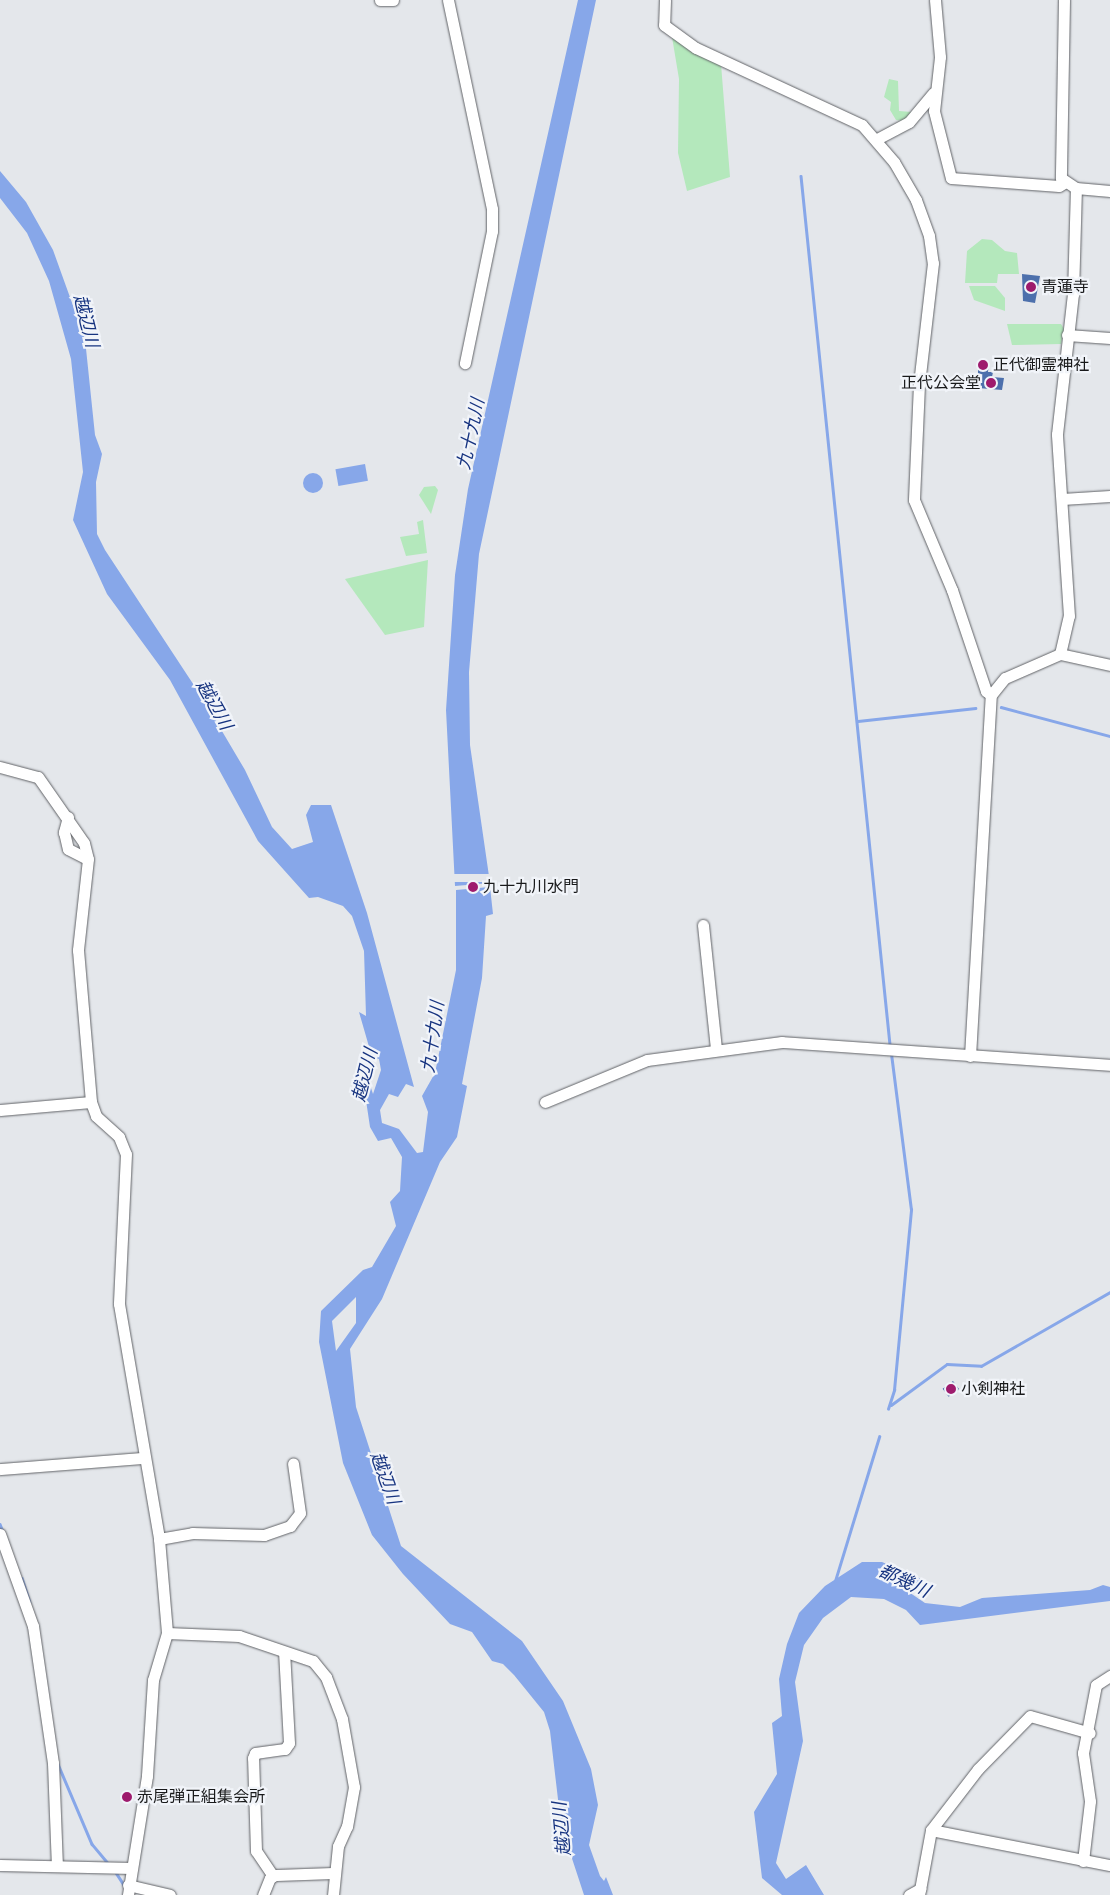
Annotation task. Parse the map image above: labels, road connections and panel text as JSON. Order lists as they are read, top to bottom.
{
  "water": ["越辺川", "九十九川", "都幾川"],
  "places": [
    "青蓮寺",
    "正代御霊神社",
    "正代公会堂",
    "九十九川水門",
    "小剣神社",
    "赤尾弾正組集会所"
  ]
}
